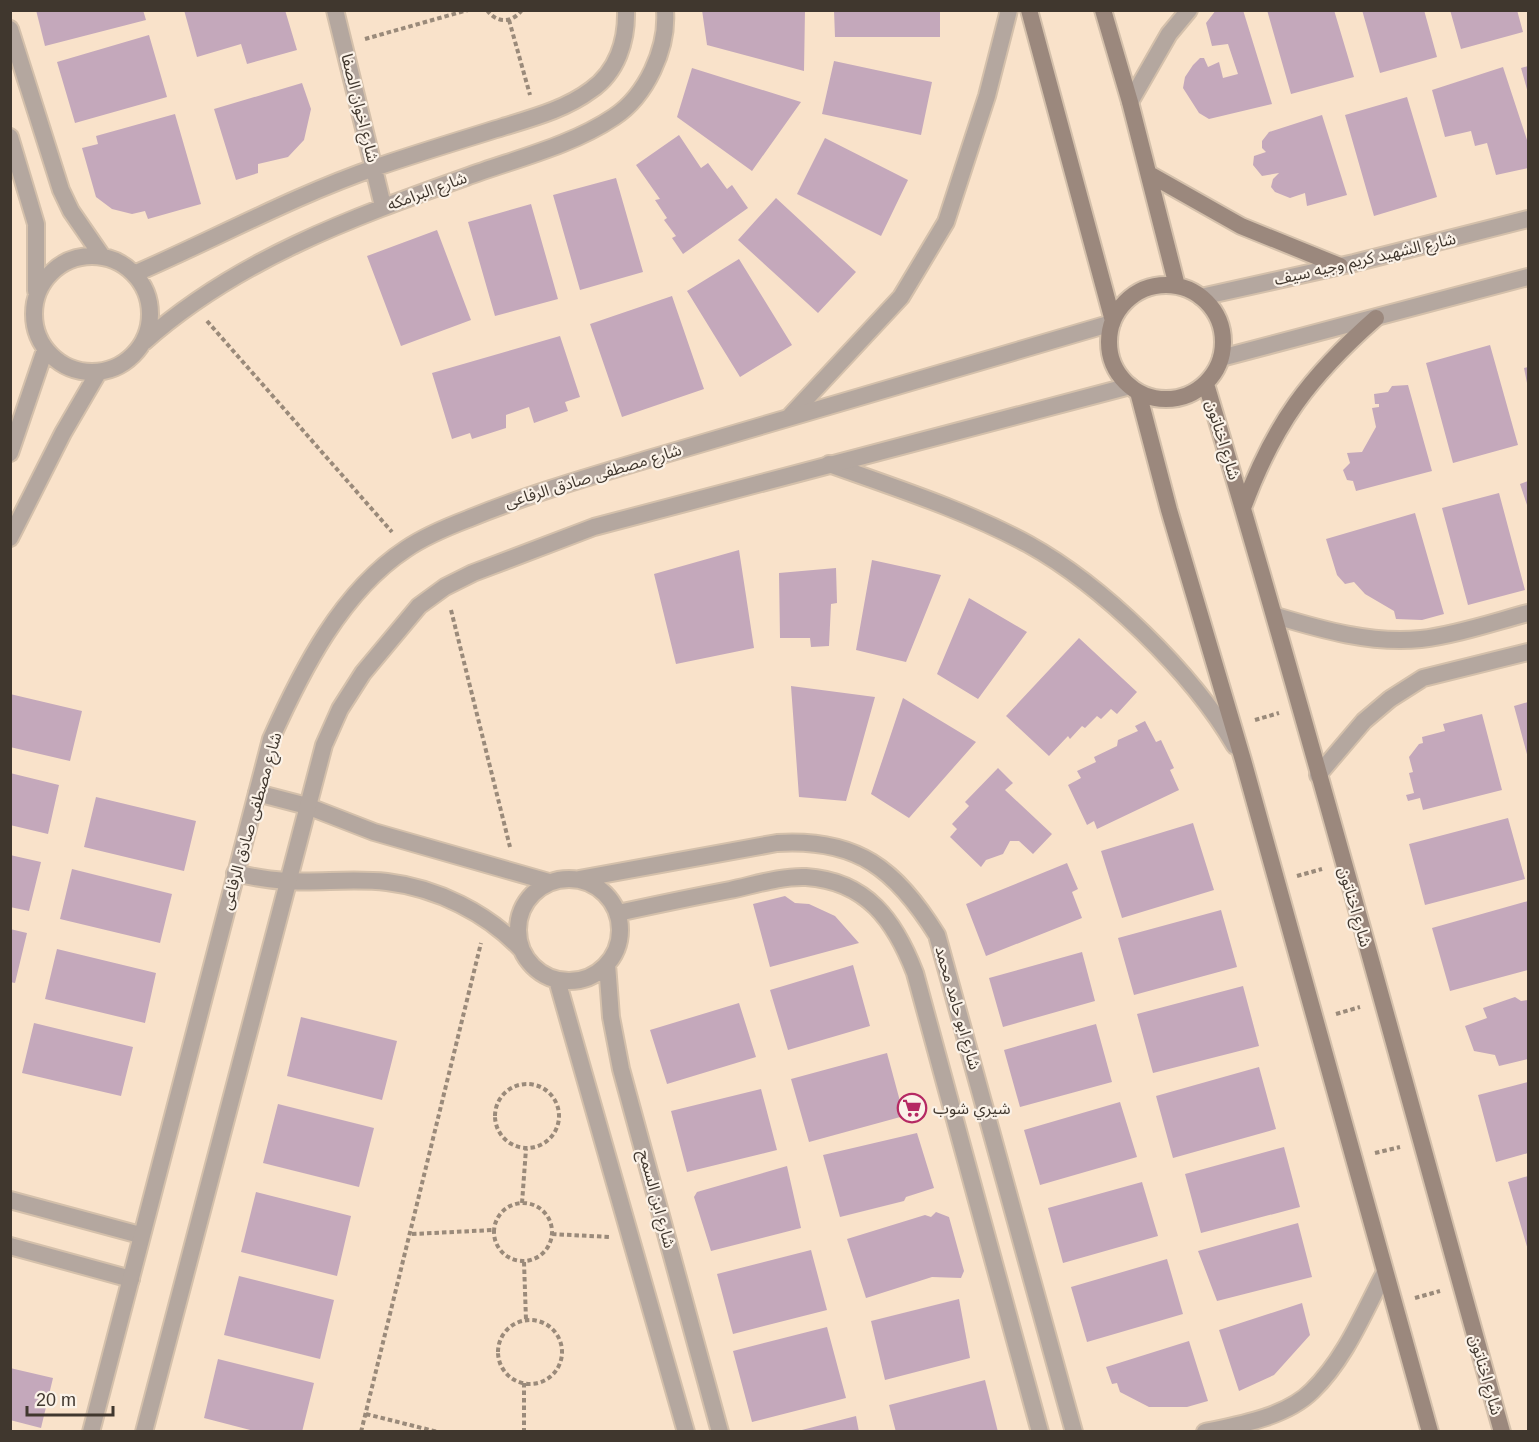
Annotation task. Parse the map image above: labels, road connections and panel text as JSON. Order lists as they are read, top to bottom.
{
  "streets": {
    "main road": ["شارع اخناتون"],
    "street": [
      "شارع اخوان الصفا",
      "شارع البرامكه",
      "شارع الشهيد كريم وجيه سيف",
      "شارع مصطفى صادق الرفاعى",
      "شارع ابو حامد محمد",
      "شارع ابن السمح"
    ]
  },
  "crossings": [
    ["شارع اخوان الصفا", "شارع البرامكه"],
    ["شارع الشهيد كريم وجيه سيف", "شارع اخناتون"],
    ["شارع الشهيد كريم وجيه سيف", "شارع مصطفى صادق الرفاعى"],
    ["شارع اخناتون", "شارع مصطفى صادق الرفاعى"],
    ["شارع ابو حامد محمد", "شارع ابن السمح"]
  ],
  "places": {
    "supermarket": ["شيري شوب"]
  },
  "scale_bar": "20 m"
}
